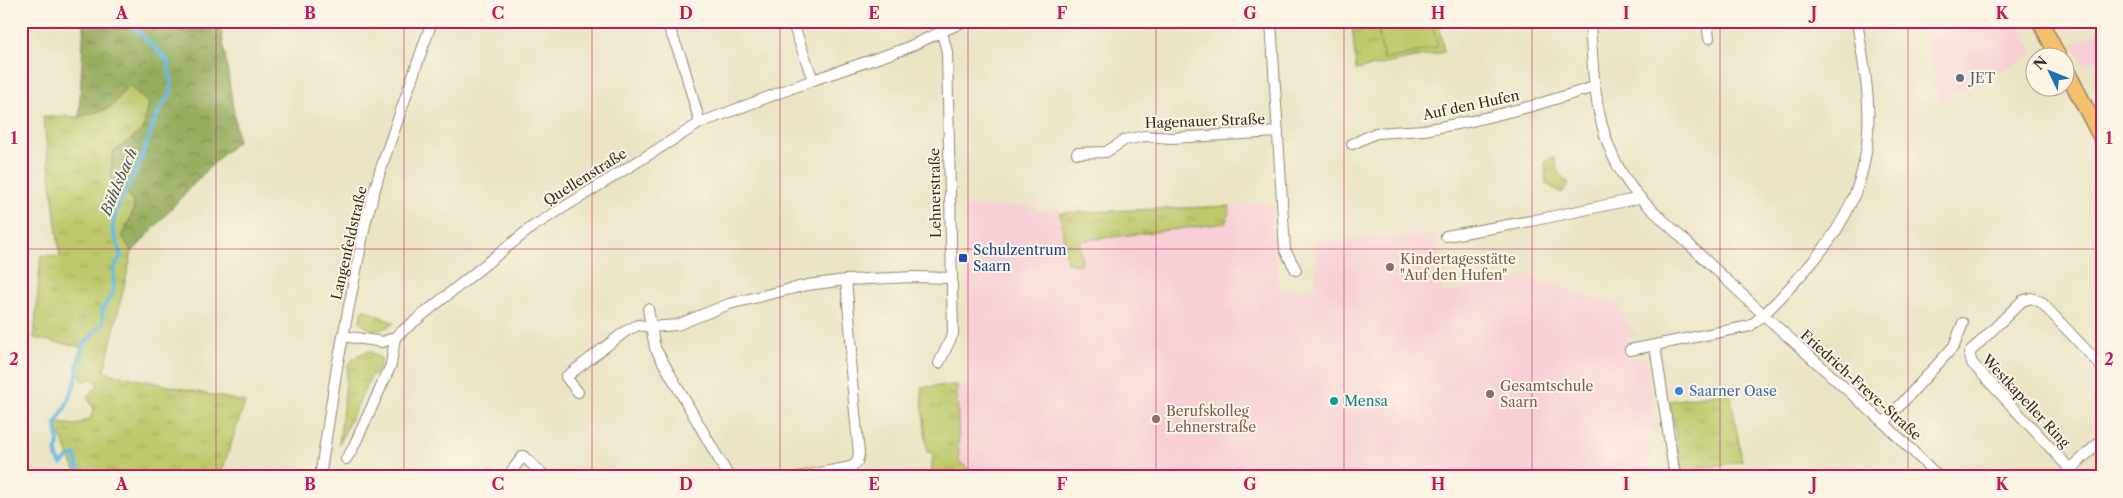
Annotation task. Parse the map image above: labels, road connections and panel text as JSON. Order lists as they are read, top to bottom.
{
  "streets": {
    "street": [
      "Auf den Hufen",
      "Hagenauer Straße",
      "Quellenstraße",
      "Lehnerstraße",
      "Langenfeldstraße",
      "Friedrich-Freye-Straße",
      "Westkapeller Ring"
    ]
  },
  "crossings": [
    ["Auf den Hufen", "Friedrich-Freye-Straße"],
    ["Quellenstraße", "Lehnerstraße"]
  ],
  "water": ["Bühlsbach"],
  "places": {
    "other": [
      "JET",
      "Kindertagesstätte \"Auf den Hufen\"",
      "Saarner Oase",
      "Gesamtschule Saarn",
      "Mensa",
      "Berufskolleg Lehnerstraße"
    ],
    "transit": ["Schulzentrum Saarn"]
  },
  "north": "top left",
  "grid": {
    "columns": [
      "A",
      "B",
      "C",
      "D",
      "E",
      "F",
      "G",
      "H",
      "I",
      "J",
      "K"
    ],
    "rows": ["1", "2"]
  }
}
